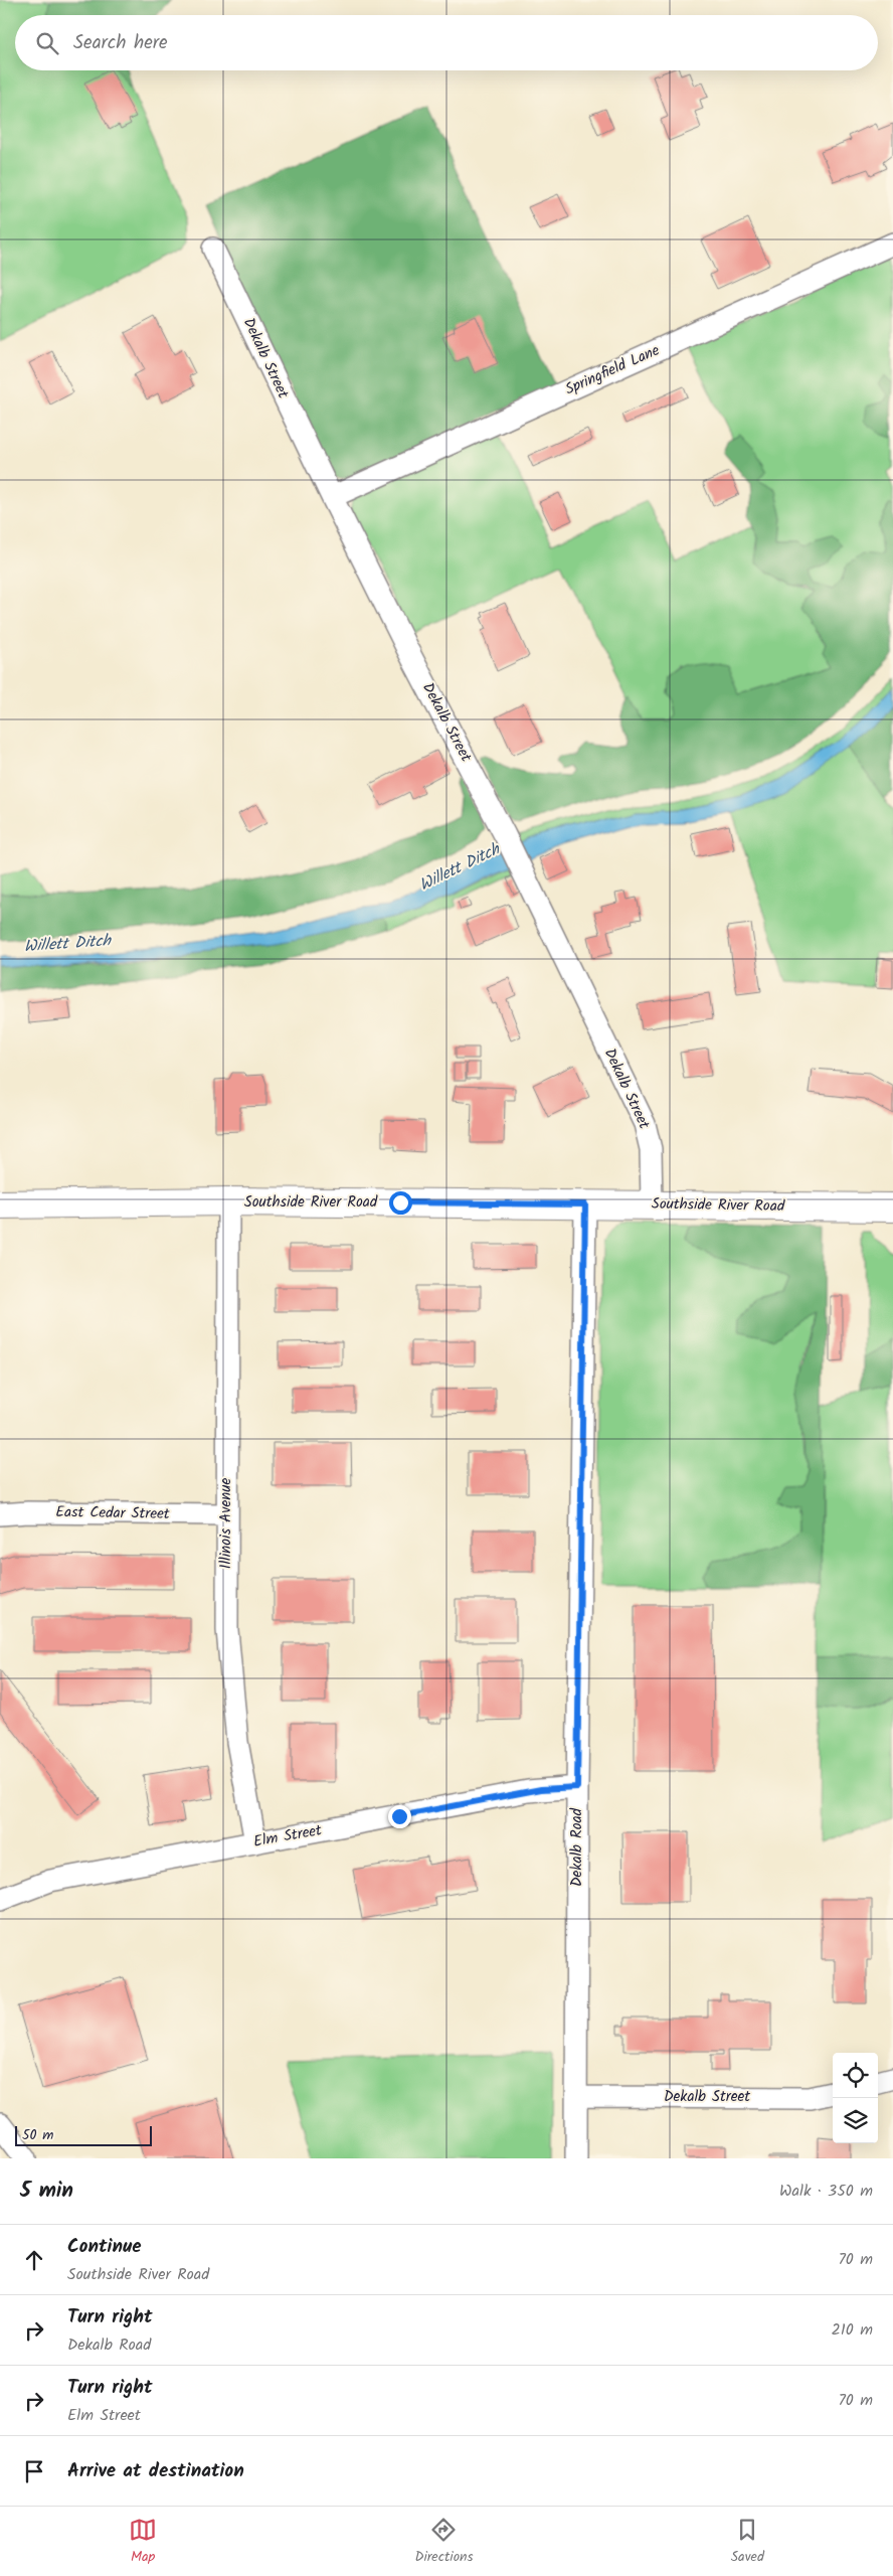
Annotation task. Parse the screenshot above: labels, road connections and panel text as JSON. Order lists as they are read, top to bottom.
{
  "streets": {
    "main road": ["Southside River Road"],
    "street": [
      "Dekalb Street",
      "Springfield Lane",
      "East Cedar Street",
      "Illinois Avenue",
      "Elm Street",
      "Dekalb Road"
    ]
  },
  "crossings": [
    ["Dekalb Street", "Springfield Lane"],
    ["Dekalb Street", "Southside River Road"],
    ["Dekalb Street", "Dekalb Road"],
    ["Southside River Road", "Illinois Avenue"],
    ["Southside River Road", "Dekalb Road"],
    ["East Cedar Street", "Illinois Avenue"],
    ["Illinois Avenue", "Elm Street"],
    ["Elm Street", "Dekalb Road"]
  ],
  "water": ["Willett Ditch"],
  "scale_bar": "50 m",
  "page": {
    "search": "Search here",
    "scale": "50 m",
    "heading": ["5 min", "Walk · 350 m"],
    "list": [
      ["Continue", "Southside River Road", "70 m"],
      ["Turn right", "Dekalb Road", "210 m"],
      ["Turn right", "Elm Street", "70 m"],
      "Arrive at destination"
    ],
    "nav": ["Map", "Directions", "Saved"]
  }
}
